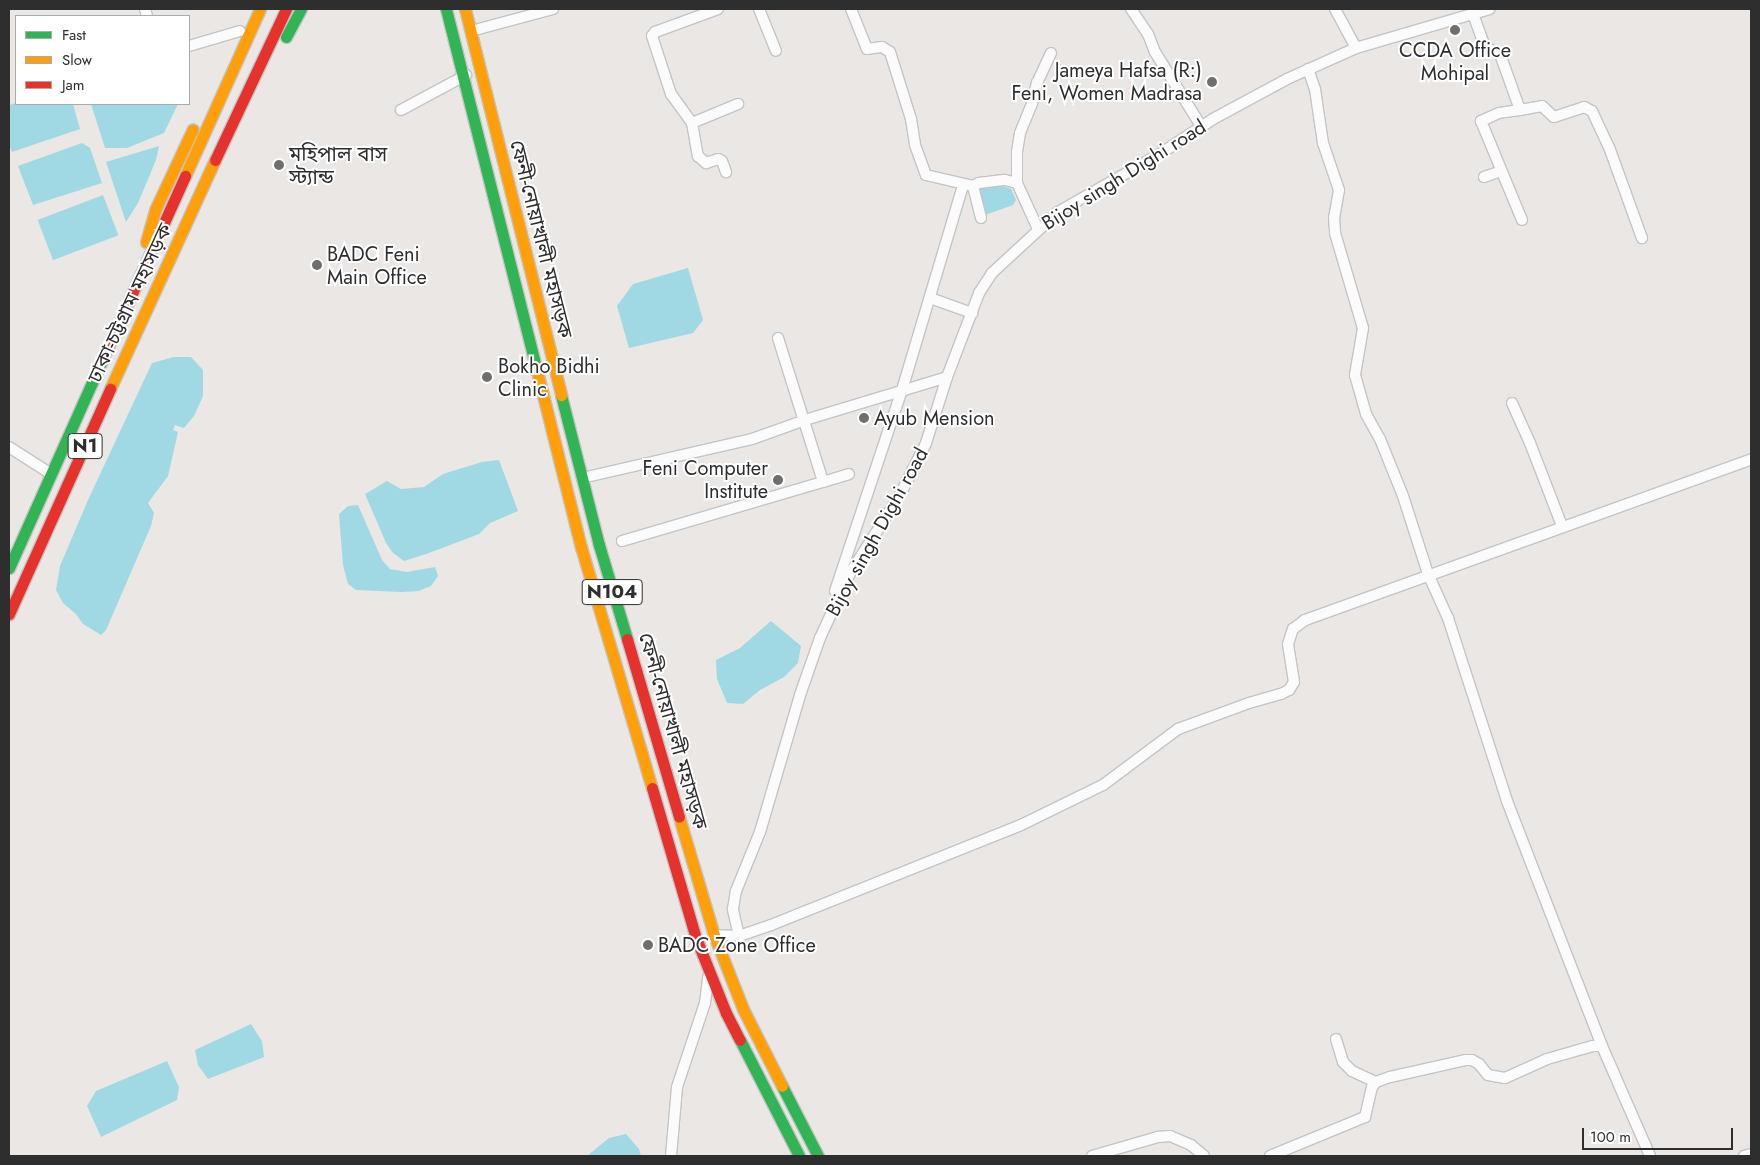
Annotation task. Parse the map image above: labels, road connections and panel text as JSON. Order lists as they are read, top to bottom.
{
  "streets": {
    "highway": [
      "ফেনী-নোয়াখালী মহাসড়ক",
      "ঢাকা-চট্টগ্রাম মহাসড়ক",
      "N1",
      "N104"
    ],
    "street": ["Bijoy singh Dighi road"]
  },
  "places": [
    "CCDA Office Mohipal",
    "Jameya Hafsa (R:) Feni, Women Madrasa",
    "মহিপাল বাস স্ট্যান্ড",
    "BADC Feni Main Office",
    "Bokho Bidhi Clinic",
    "Ayub Mension",
    "Feni Computer Institute",
    "BADC Zone Office"
  ],
  "legend": ["Fast", "Slow", "Jam"],
  "scale_bar": "100 m"
}
